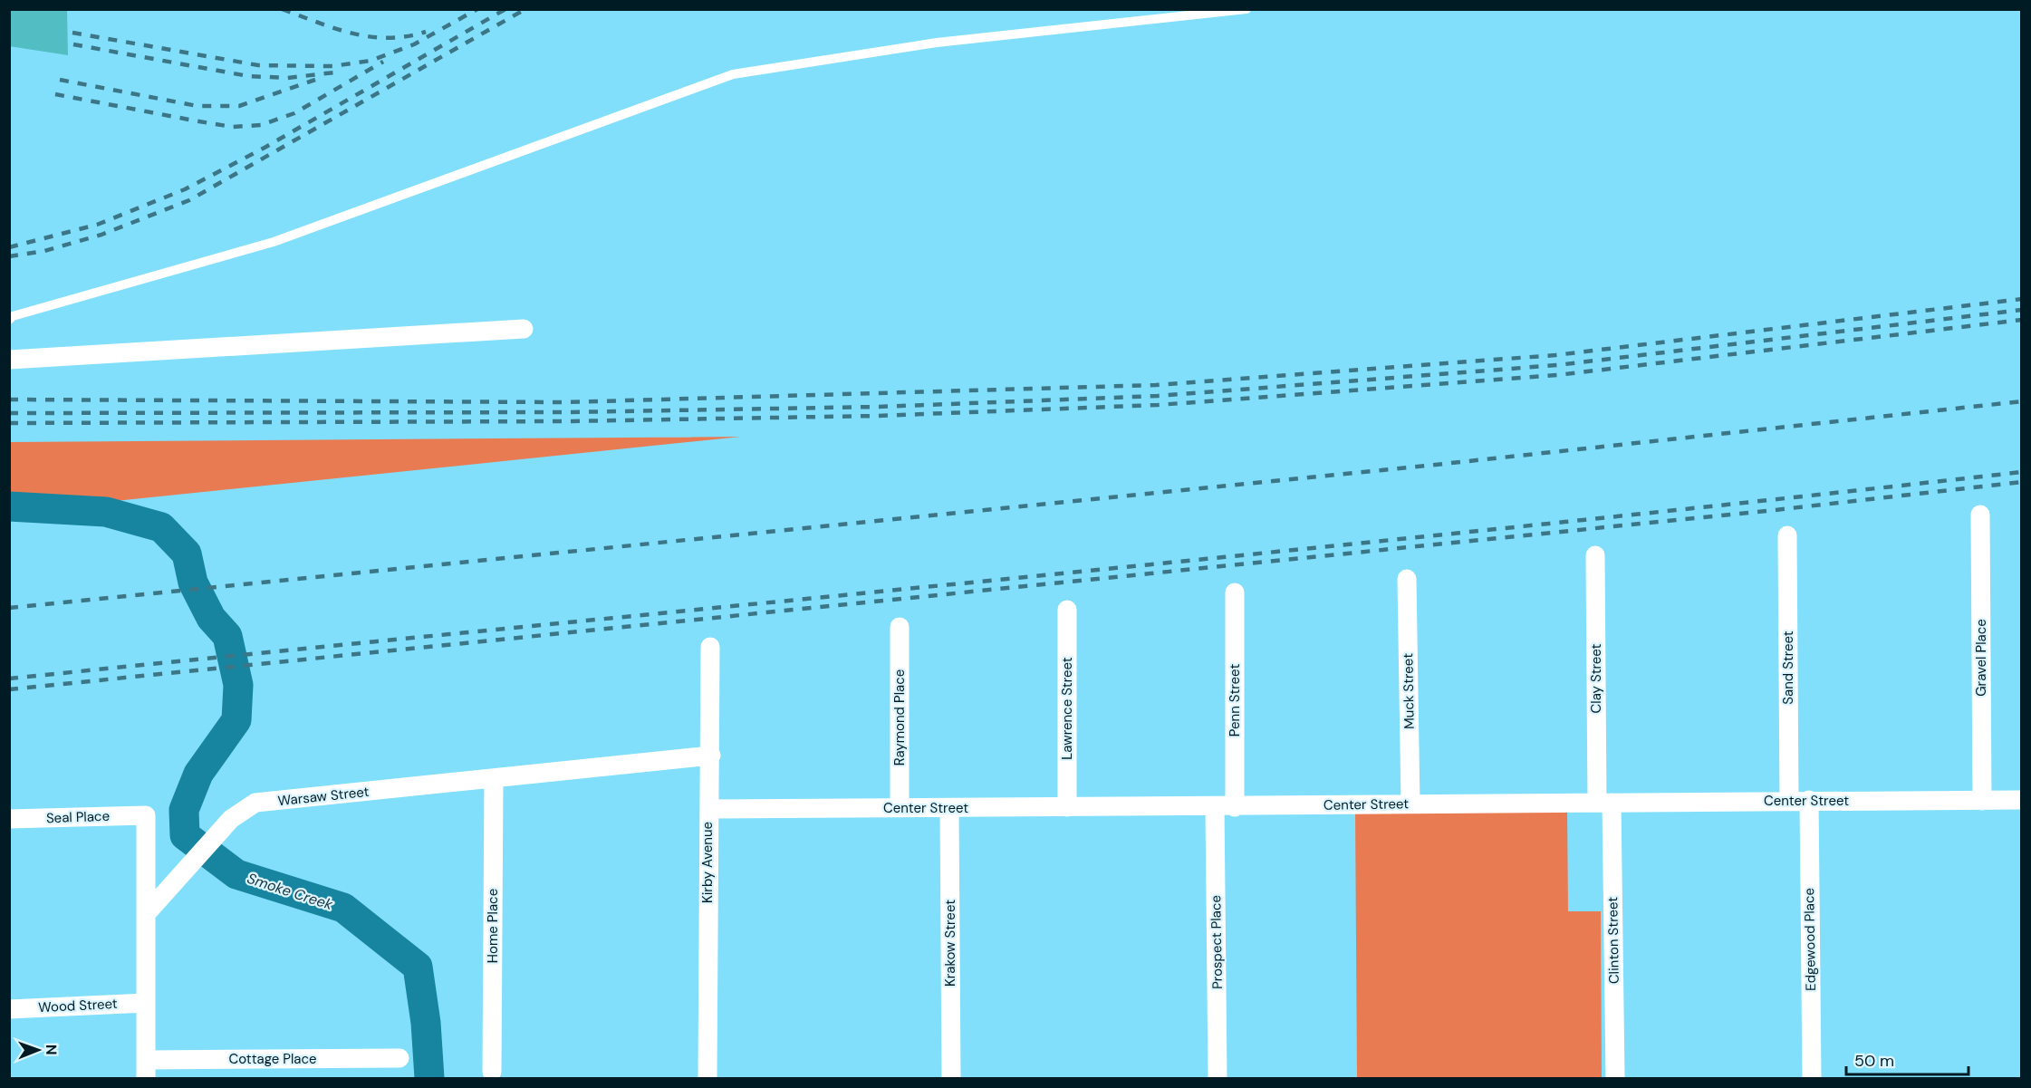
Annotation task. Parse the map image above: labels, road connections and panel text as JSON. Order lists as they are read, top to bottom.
{
  "streets": {
    "street": [
      "Gravel Place",
      "Sand Street",
      "Clay Street",
      "Muck Street",
      "Penn Street",
      "Lawrence Street",
      "Raymond Place",
      "Warsaw Street",
      "Center Street",
      "Seal Place",
      "Kirby Avenue",
      "Home Place",
      "Edgewood Place",
      "Clinton Street",
      "Prospect Place",
      "Krakow Street",
      "Wood Street",
      "Cottage Place"
    ]
  },
  "crossings": [
    ["Gravel Place", "Center Street"],
    ["Sand Street", "Center Street"],
    ["Clay Street", "Center Street"],
    ["Clay Street", "Clinton Street"],
    ["Muck Street", "Center Street"],
    ["Penn Street", "Center Street"],
    ["Lawrence Street", "Center Street"],
    ["Raymond Place", "Center Street"],
    ["Warsaw Street", "Seal Place"],
    ["Warsaw Street", "Kirby Avenue"],
    ["Warsaw Street", "Home Place"],
    ["Center Street", "Kirby Avenue"],
    ["Center Street", "Edgewood Place"],
    ["Center Street", "Clinton Street"],
    ["Center Street", "Prospect Place"],
    ["Center Street", "Krakow Street"]
  ],
  "water": ["Smoke Creek"],
  "scale_bar": "50 m",
  "north": "right"
}
